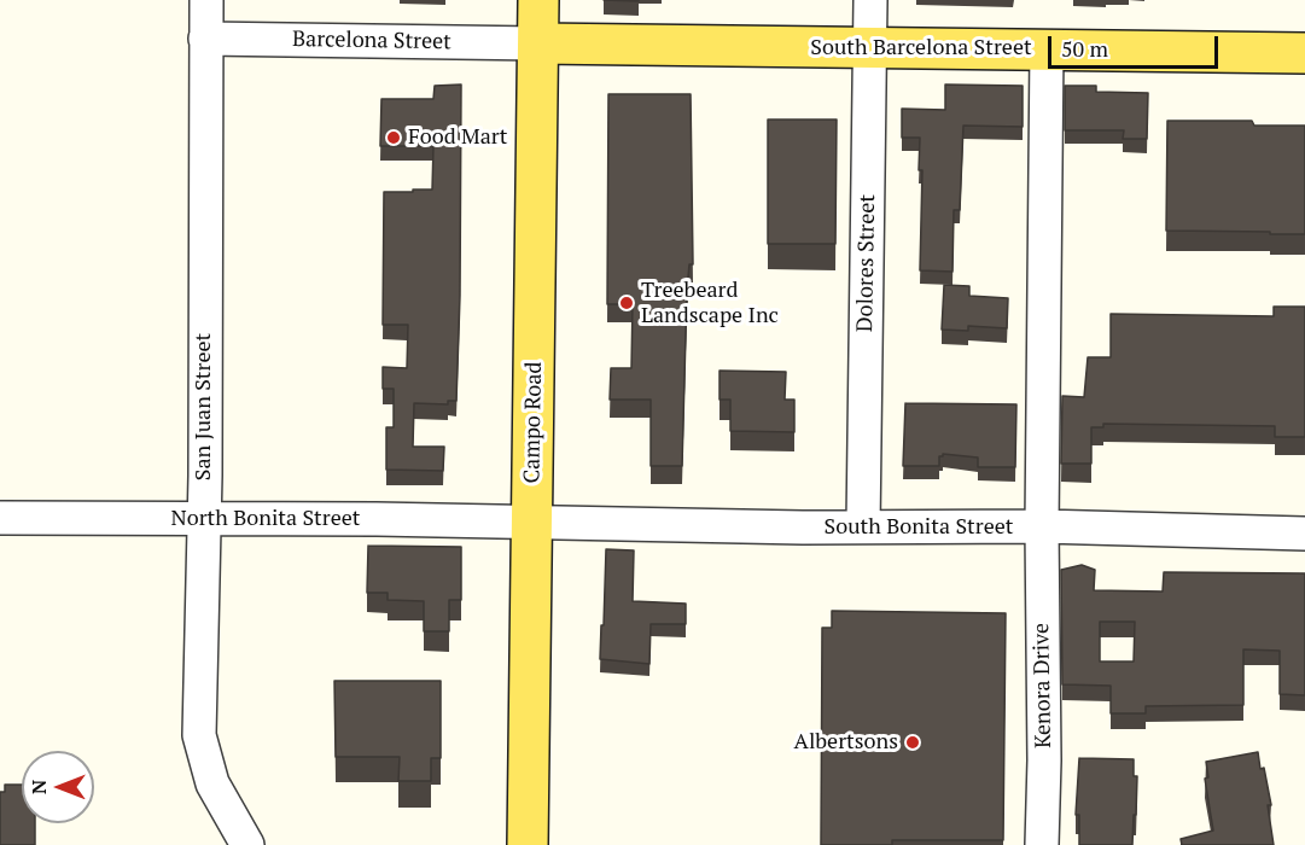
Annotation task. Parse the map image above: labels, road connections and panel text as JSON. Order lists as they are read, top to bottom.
{
  "streets": {
    "main road": ["South Barcelona Street", "Campo Road"],
    "street": [
      "Barcelona Street",
      "Dolores Street",
      "San Juan Street",
      "North Bonita Street",
      "South Bonita Street",
      "Kenora Drive"
    ]
  },
  "crossings": [
    ["Barcelona Street", "South Barcelona Street"],
    ["Barcelona Street", "San Juan Street"],
    ["Barcelona Street", "Campo Road"],
    ["South Barcelona Street", "Dolores Street"],
    ["South Barcelona Street", "Campo Road"],
    ["South Barcelona Street", "Kenora Drive"],
    ["Dolores Street", "South Bonita Street"],
    ["San Juan Street", "North Bonita Street"],
    ["Campo Road", "North Bonita Street"],
    ["Campo Road", "South Bonita Street"],
    ["North Bonita Street", "South Bonita Street"],
    ["South Bonita Street", "Kenora Drive"]
  ],
  "places": ["Food Mart", "Treebeard Landscape Inc", "Albertsons"],
  "scale_bar": "50 m",
  "north": "left"
}
